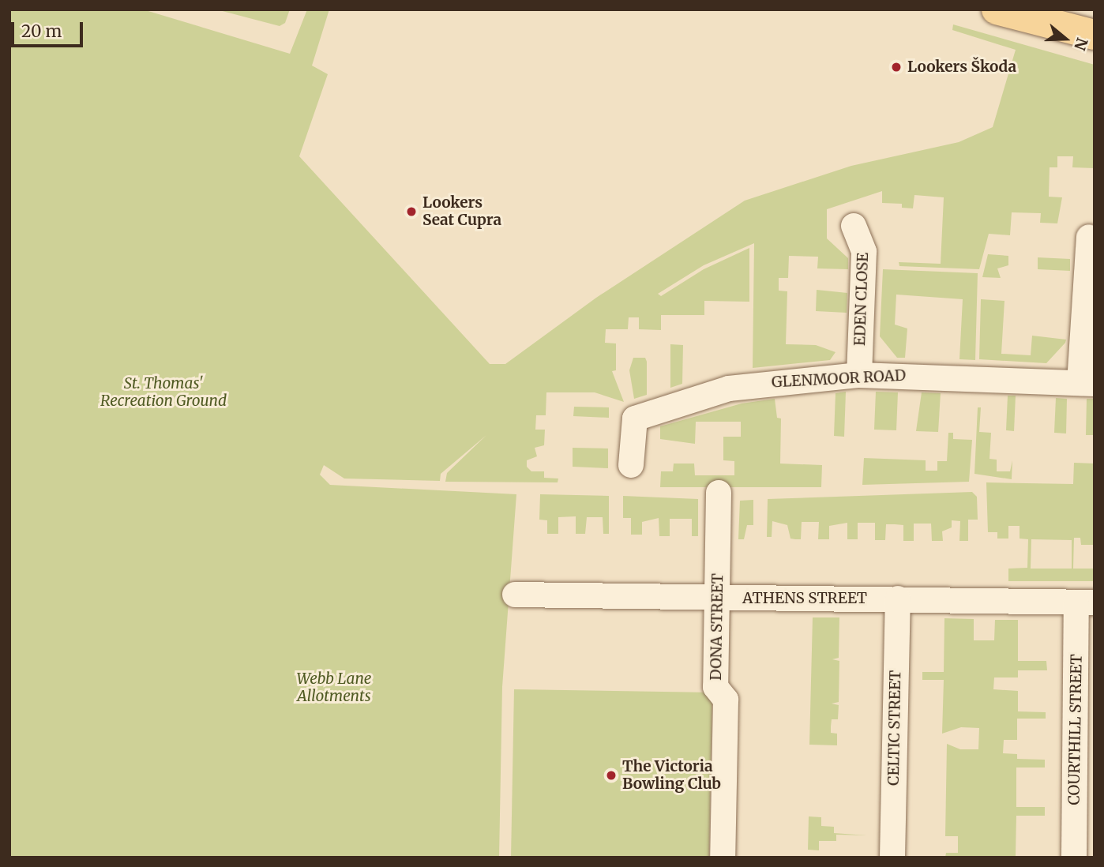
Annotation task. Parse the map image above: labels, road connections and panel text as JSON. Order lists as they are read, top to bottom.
{
  "streets": {
    "street": [
      "EDEN CLOSE",
      "GLENMOOR ROAD",
      "ATHENS STREET",
      "DONA STREET",
      "CELTIC STREET",
      "COURTHILL STREET"
    ]
  },
  "crossings": [
    ["EDEN CLOSE", "GLENMOOR ROAD"],
    ["ATHENS STREET", "DONA STREET"],
    ["ATHENS STREET", "CELTIC STREET"],
    ["ATHENS STREET", "COURTHILL STREET"]
  ],
  "parks": ["St. Thomas' Recreation Ground", "Webb Lane Allotments"],
  "places": ["Lookers Škoda", "Lookers Seat Cupra", "The Victoria Bowling Club"],
  "scale_bar": "20 m",
  "north": "right"
}
